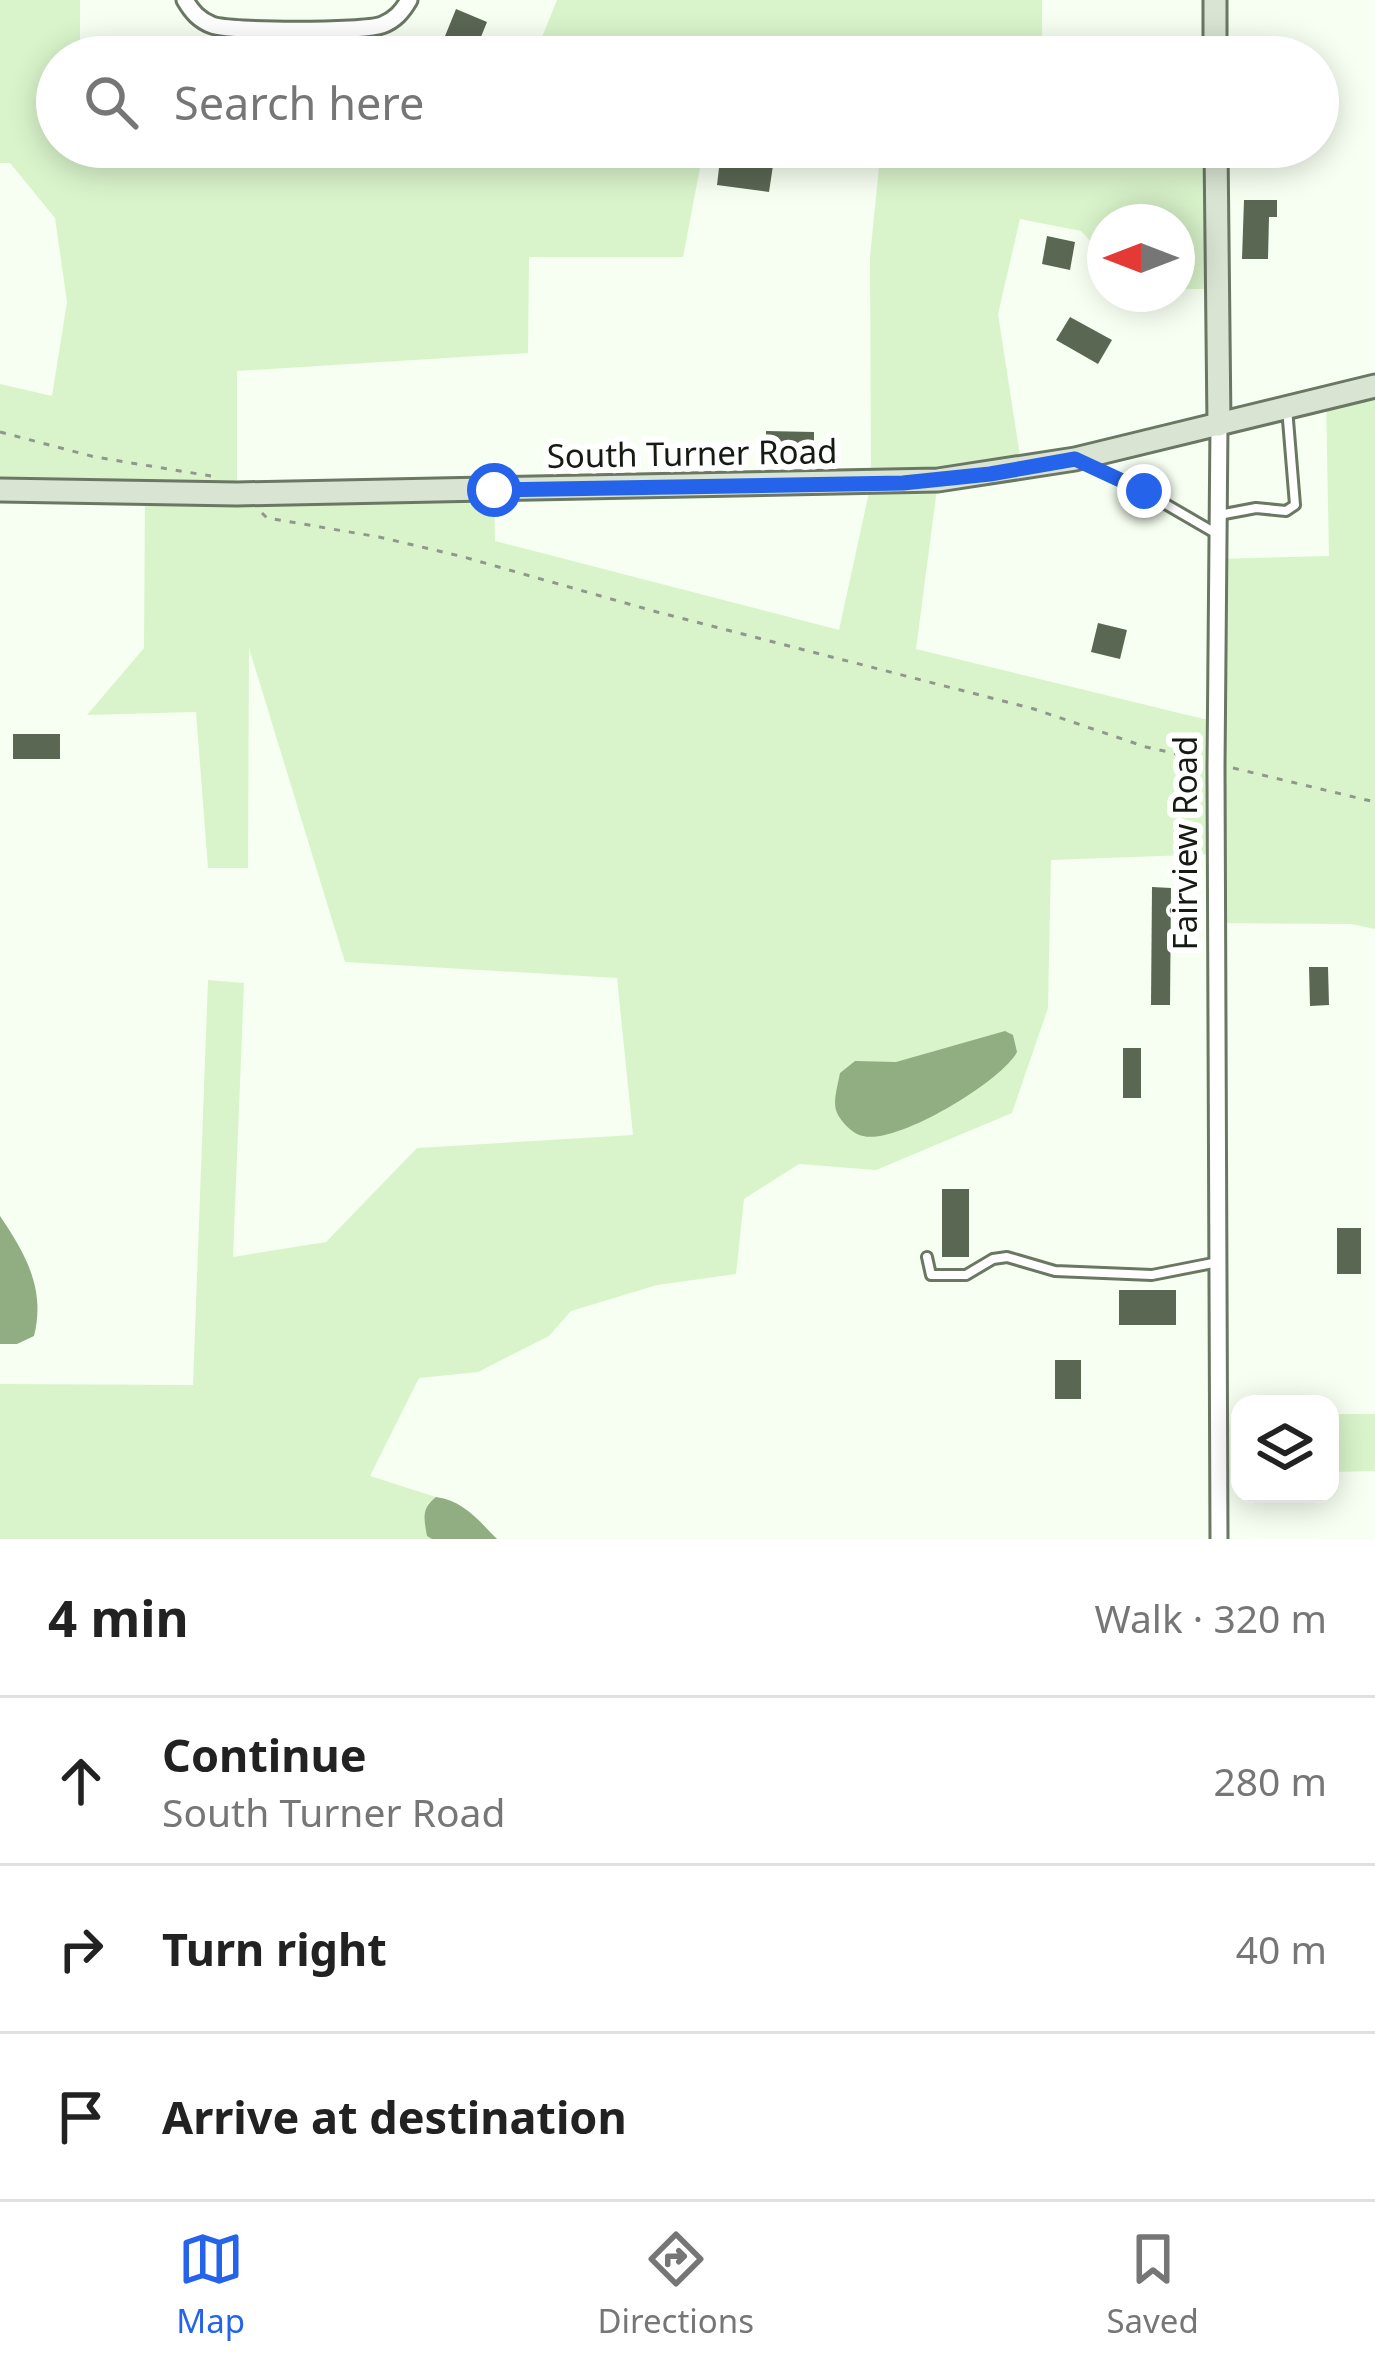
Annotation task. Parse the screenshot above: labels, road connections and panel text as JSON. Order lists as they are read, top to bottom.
{
  "streets": {
    "street": ["South Turner Road", "Fairview Road"]
  },
  "crossings": [
    ["South Turner Road", "Fairview Road"]
  ],
  "north": "left",
  "page": {
    "search": "Search here",
    "heading": ["4 min", "Walk · 320 m"],
    "list": [
      ["Continue", "South Turner Road", "280 m"],
      ["Turn right", "40 m"],
      "Arrive at destination"
    ],
    "nav": ["Map", "Directions", "Saved"]
  }
}
